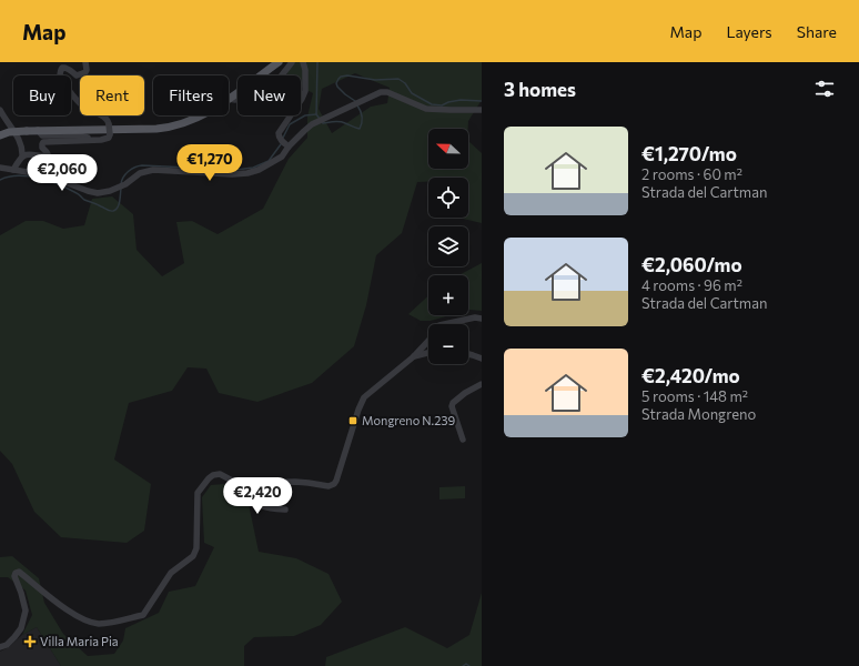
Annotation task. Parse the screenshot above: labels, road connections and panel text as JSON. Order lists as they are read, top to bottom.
{
  "places": {
    "transit": ["Mongreno N.239"],
    "health": ["Villa Maria Pia"]
  },
  "north": "left",
  "page": {
    "header": "Map",
    "nav": ["Map", "Layers", "Share"],
    "heading": "3 homes",
    "chip": [
      "Buy",
      "Rent",
      "Filters",
      "New"
    ],
    "list": [
      {
        "name": "€1,270/mo",
        "note": "2 rooms · 60 m² · Strada del Cartman"
      },
      {
        "name": "€2,060/mo",
        "note": "4 rooms · 96 m² · Strada del Cartman"
      },
      {
        "name": "€2,420/mo",
        "note": "5 rooms · 148 m² · Strada Mongreno"
      }
    ],
    "map_buttons": ["+", "−"],
    "price": ["€1,270", "€2,060", "€2,420"]
  }
}
